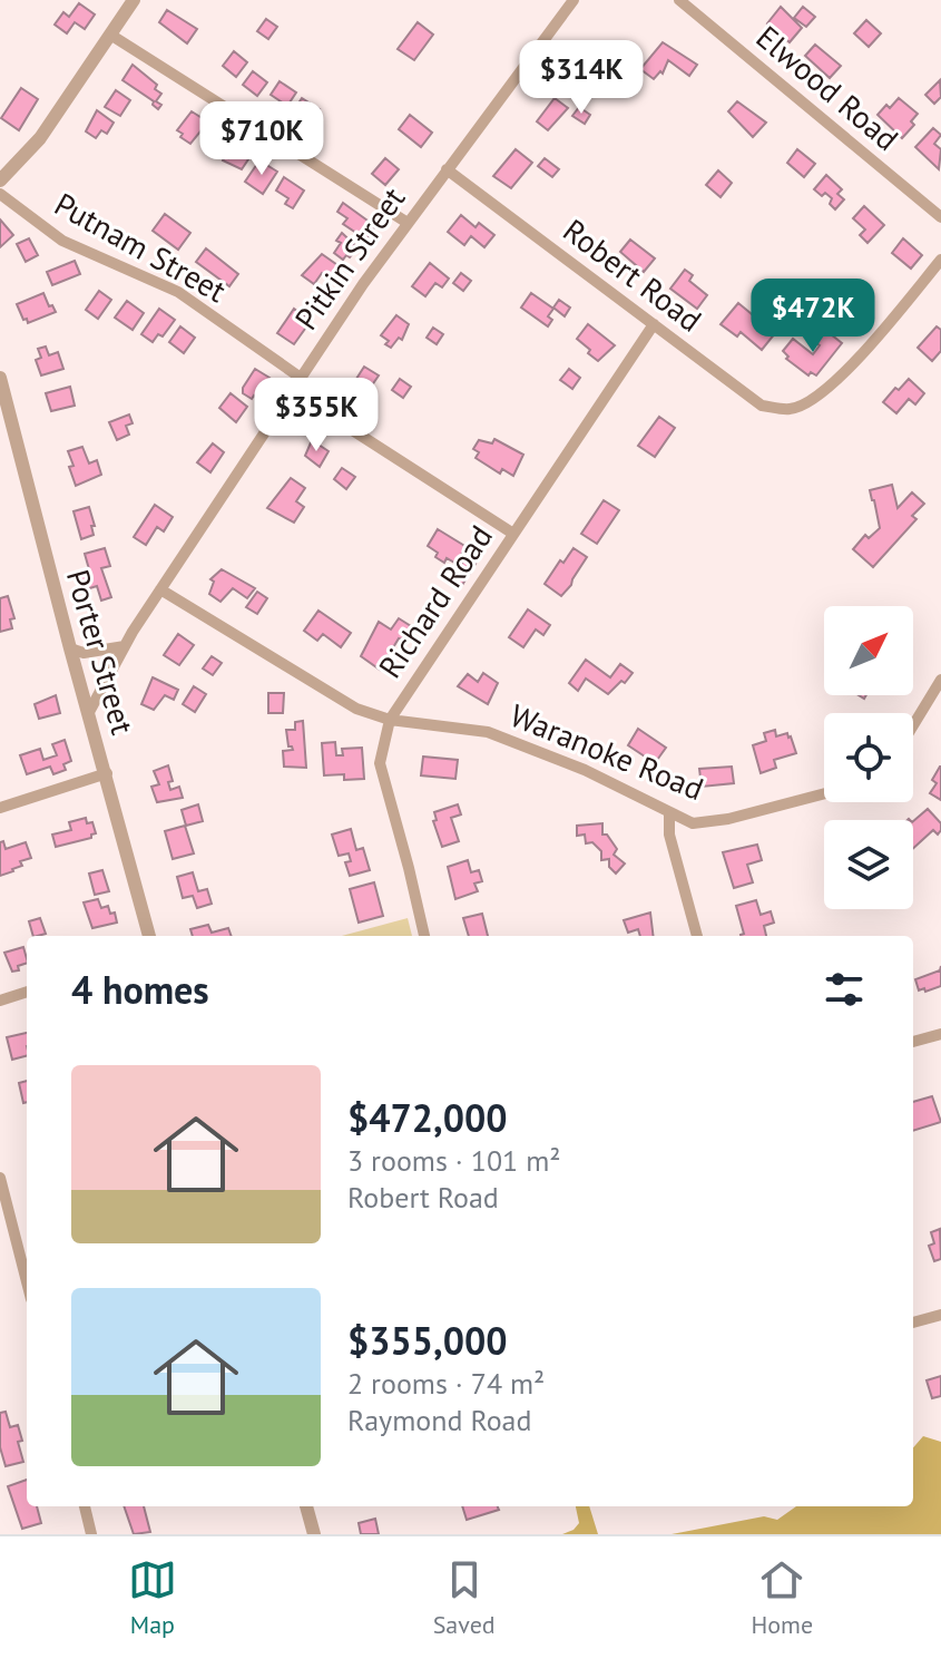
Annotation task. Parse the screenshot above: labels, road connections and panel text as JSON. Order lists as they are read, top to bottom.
{
  "streets": {
    "street": [
      "Elwood Road",
      "Putnam Street",
      "Pitkin Street",
      "Robert Road",
      "Richard Road",
      "Porter Street",
      "Waranoke Road"
    ]
  },
  "crossings": [
    ["Putnam Street", "Pitkin Street"],
    ["Pitkin Street", "Robert Road"],
    ["Pitkin Street", "Porter Street"],
    ["Pitkin Street", "Waranoke Road"],
    ["Robert Road", "Richard Road"],
    ["Richard Road", "Waranoke Road"]
  ],
  "north": "top right",
  "page": {
    "price": [
      "$314K",
      "$710K",
      "$472K",
      "$355K"
    ],
    "heading": "4 homes",
    "list": [
      {
        "name": "$472,000",
        "note": "3 rooms · 101 m² · Robert Road"
      },
      {
        "name": "$355,000",
        "note": "2 rooms · 74 m² · Raymond Road"
      }
    ],
    "tabs": ["Map", "Saved", "Home"]
  }
}
